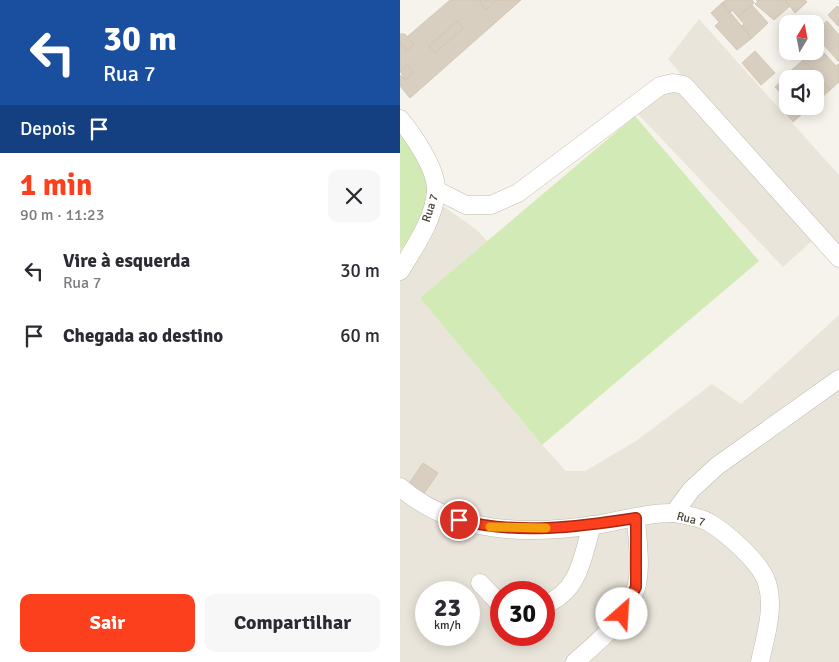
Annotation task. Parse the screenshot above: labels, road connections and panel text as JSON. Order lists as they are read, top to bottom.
{
  "streets": {
    "street": ["Rua 7"]
  },
  "north": "top",
  "page": {
    "turn": ["30 m", "Rua 7"],
    "then": "Depois",
    "heading": ["1 min", "90 m · 11:23"],
    "list": [
      {
        "name": "Vire à esquerda",
        "note": "Rua 7",
        "value": "30 m"
      },
      {
        "name": "Chegada ao destino",
        "value": "60 m"
      }
    ],
    "speed": "23 km/h",
    "limit": "30",
    "buttons": ["Sair", "Compartilhar"]
  }
}
